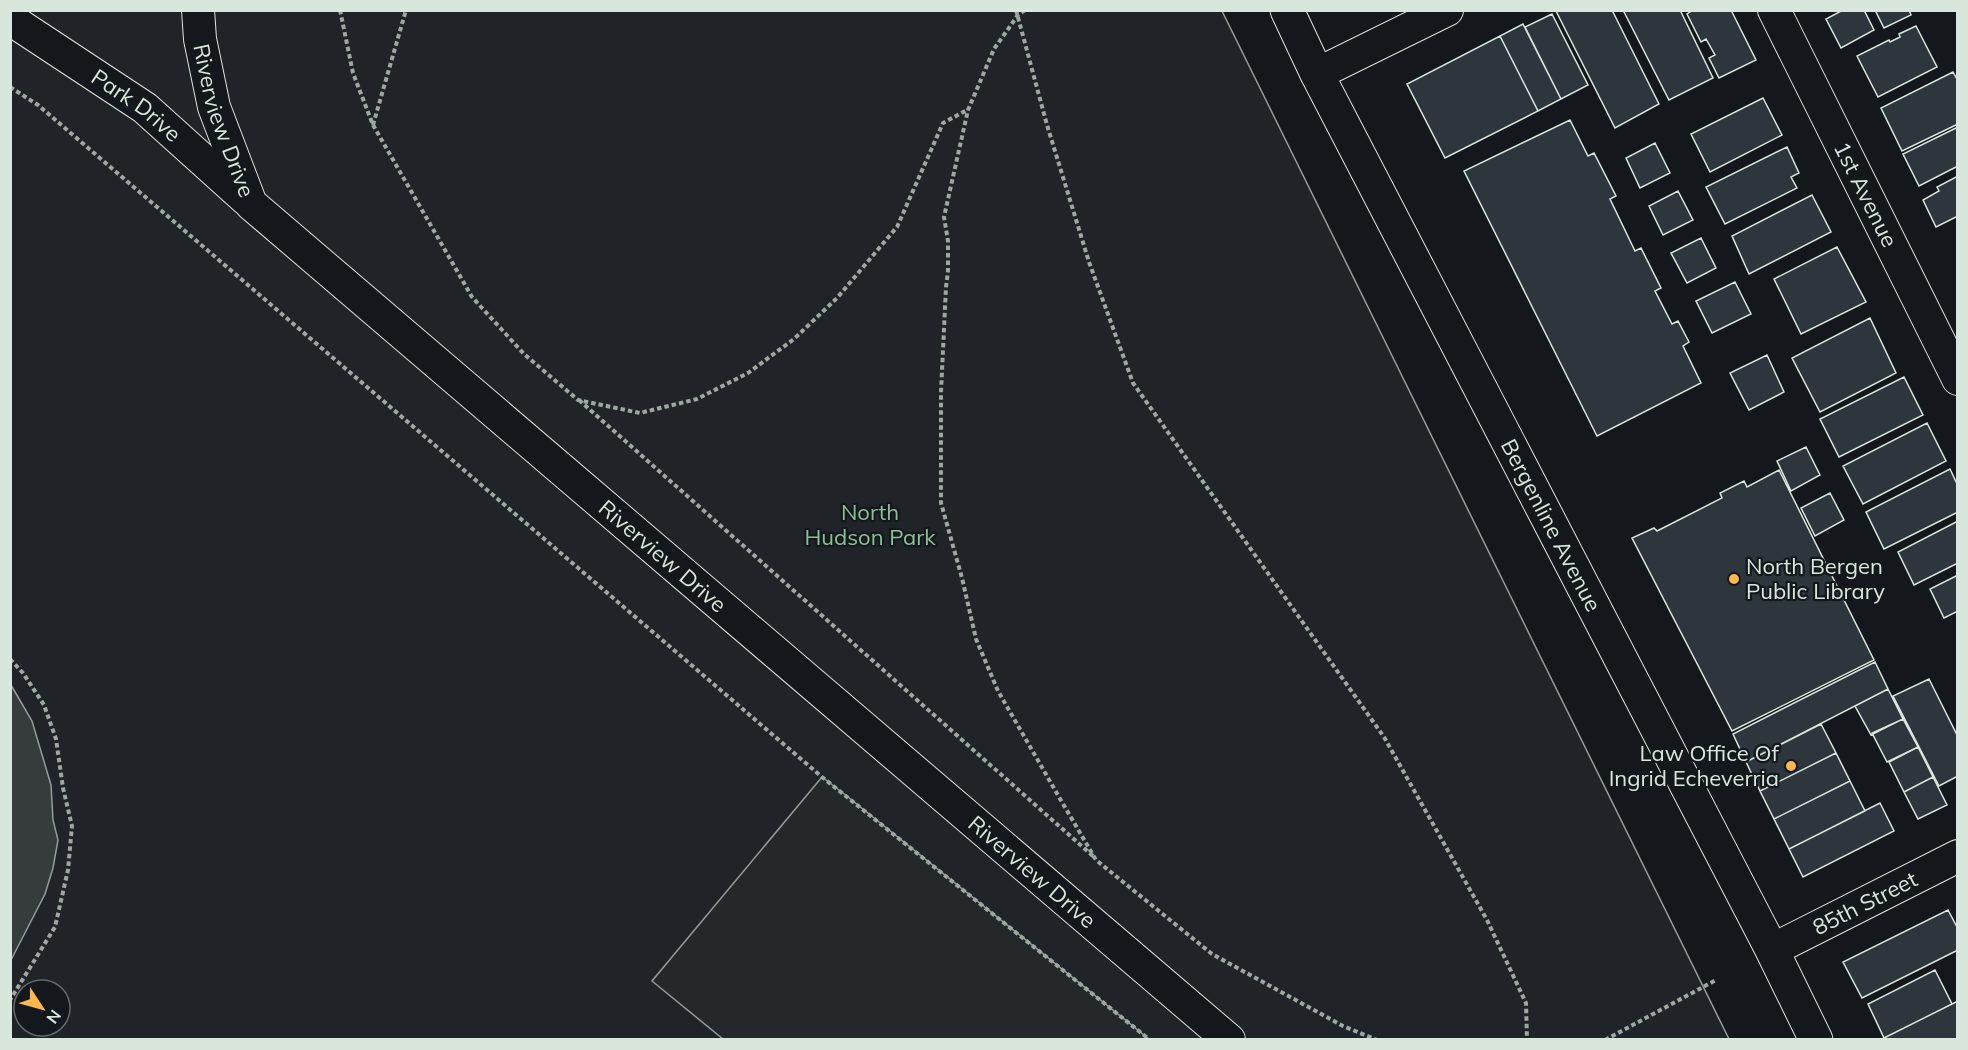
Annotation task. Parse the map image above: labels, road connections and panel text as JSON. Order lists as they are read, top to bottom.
{
  "streets": {
    "street": [
      "Park Drive",
      "Riverview Drive",
      "1st Avenue",
      "Bergenline Avenue",
      "85th Street"
    ]
  },
  "crossings": [
    ["Park Drive", "Riverview Drive"],
    ["Bergenline Avenue", "85th Street"]
  ],
  "parks": ["North Hudson Park"],
  "places": ["North Bergen Public Library", "Law Office Of Ingrid Echeverria"],
  "north": "bottom right"
}
